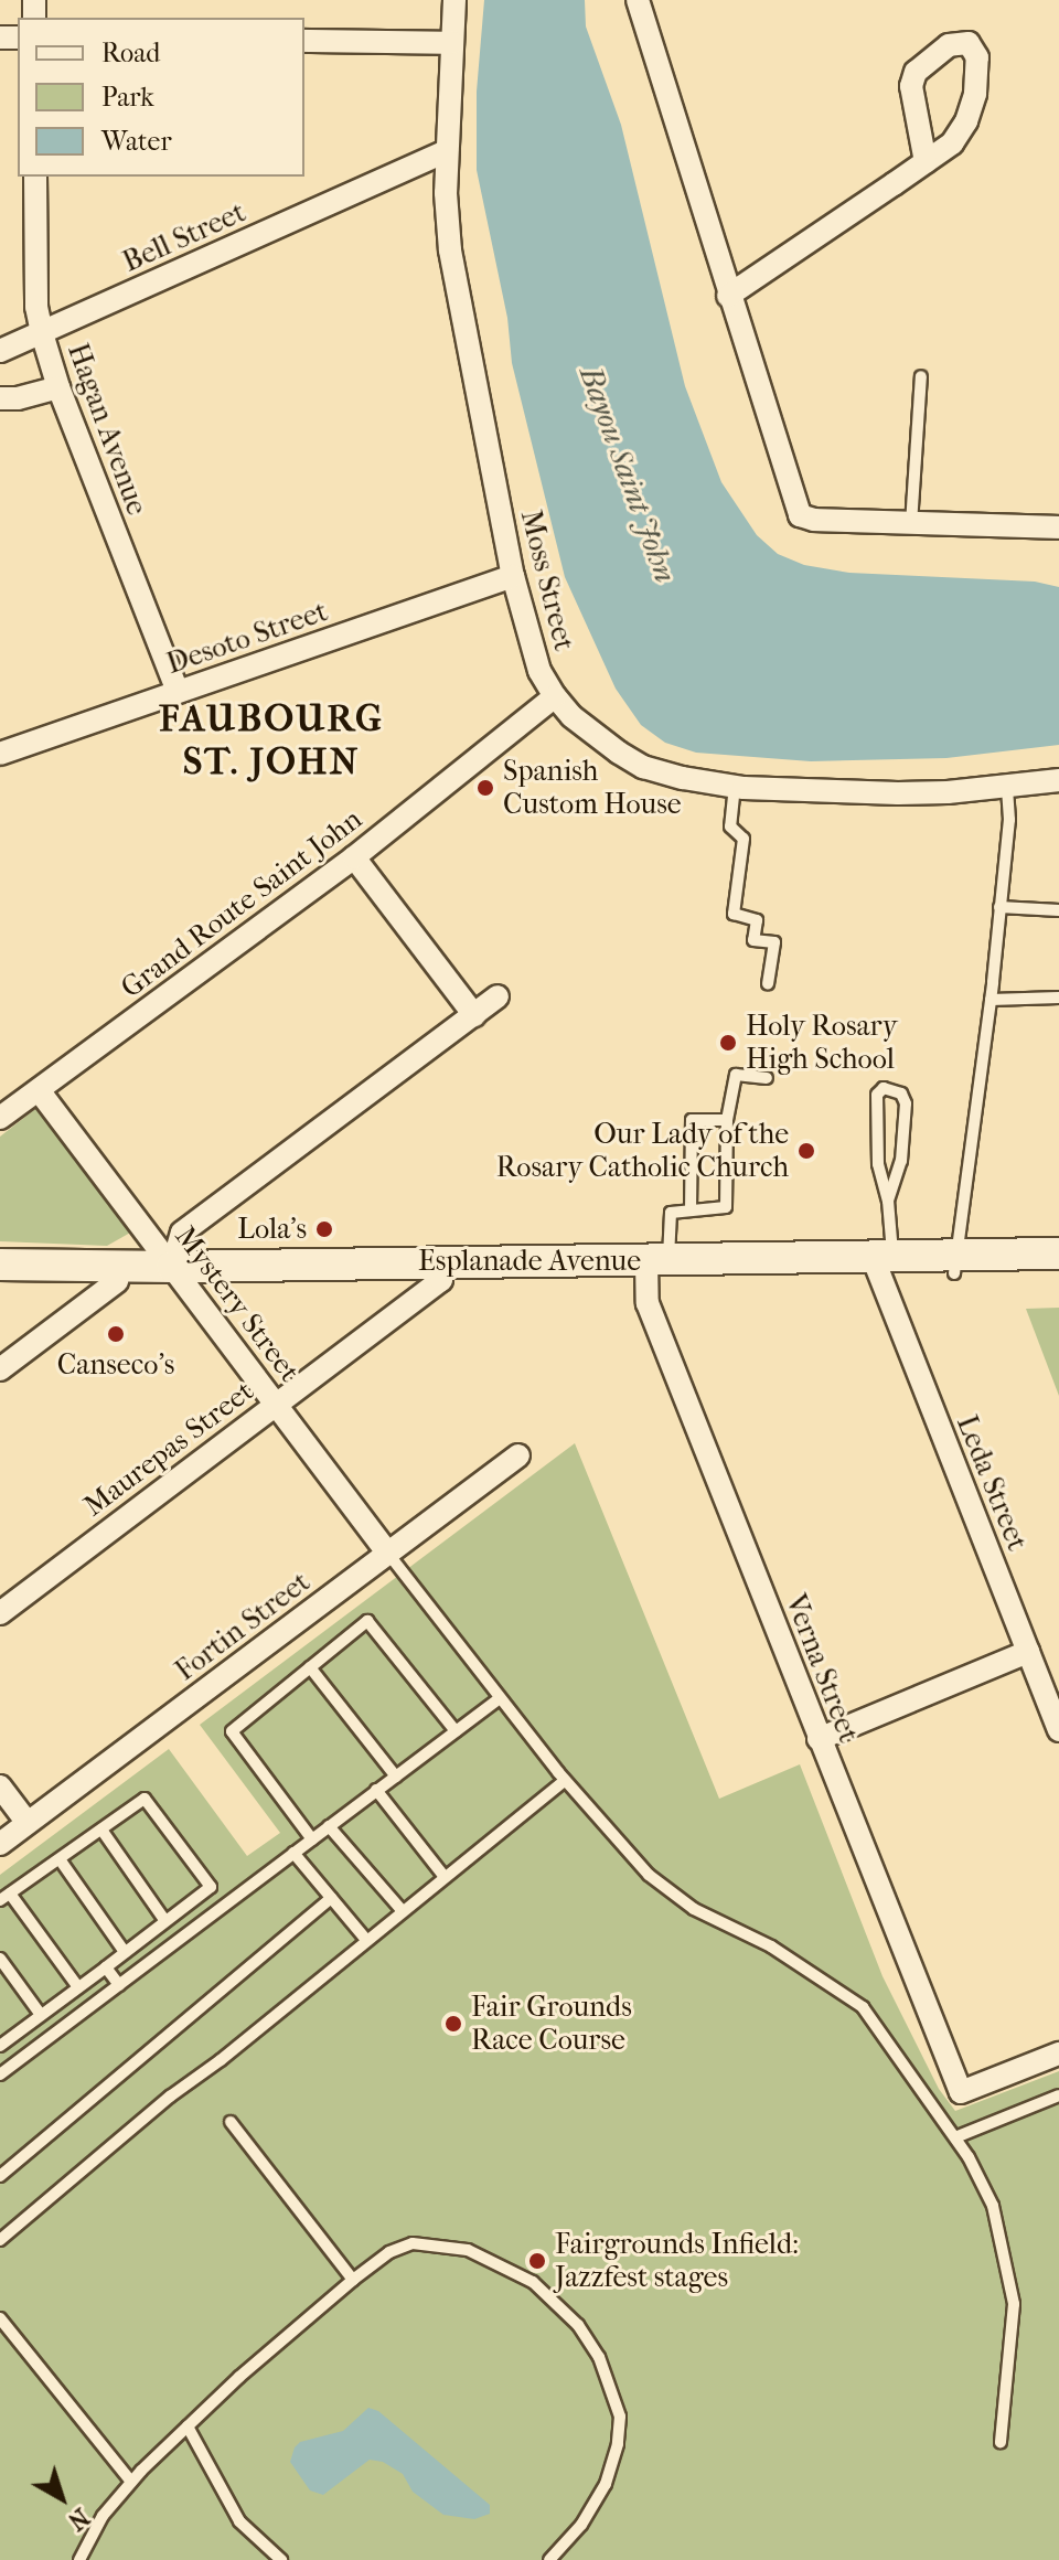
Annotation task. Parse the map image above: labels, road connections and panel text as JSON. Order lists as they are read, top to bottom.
{
  "streets": {
    "street": [
      "Bell Street",
      "Hagan Avenue",
      "Moss Street",
      "Desoto Street",
      "Grand Route Saint John",
      "Esplanade Avenue",
      "Mystery Street",
      "Maurepas Street",
      "Leda Street",
      "Fortin Street",
      "Verna Street"
    ]
  },
  "crossings": [
    ["Bell Street", "Hagan Avenue"],
    ["Bell Street", "Moss Street"],
    ["Hagan Avenue", "Desoto Street"],
    ["Moss Street", "Desoto Street"],
    ["Moss Street", "Grand Route Saint John"],
    ["Grand Route Saint John", "Mystery Street"],
    ["Esplanade Avenue", "Mystery Street"],
    ["Esplanade Avenue", "Maurepas Street"],
    ["Esplanade Avenue", "Leda Street"],
    ["Esplanade Avenue", "Verna Street"],
    ["Mystery Street", "Maurepas Street"],
    ["Mystery Street", "Fortin Street"]
  ],
  "districts": ["FAUBOURG ST. JOHN"],
  "water": ["Bayou Saint John"],
  "places": [
    "Spanish Custom House",
    "Holy Rosary High School",
    "Our Lady of the Rosary Catholic Church",
    "Lola's",
    "Canseco's",
    "Fair Grounds Race Course",
    "Fairgrounds Infield: Jazzfest stages"
  ],
  "legend": ["Road", "Park", "Water"],
  "north": "bottom right"
}
